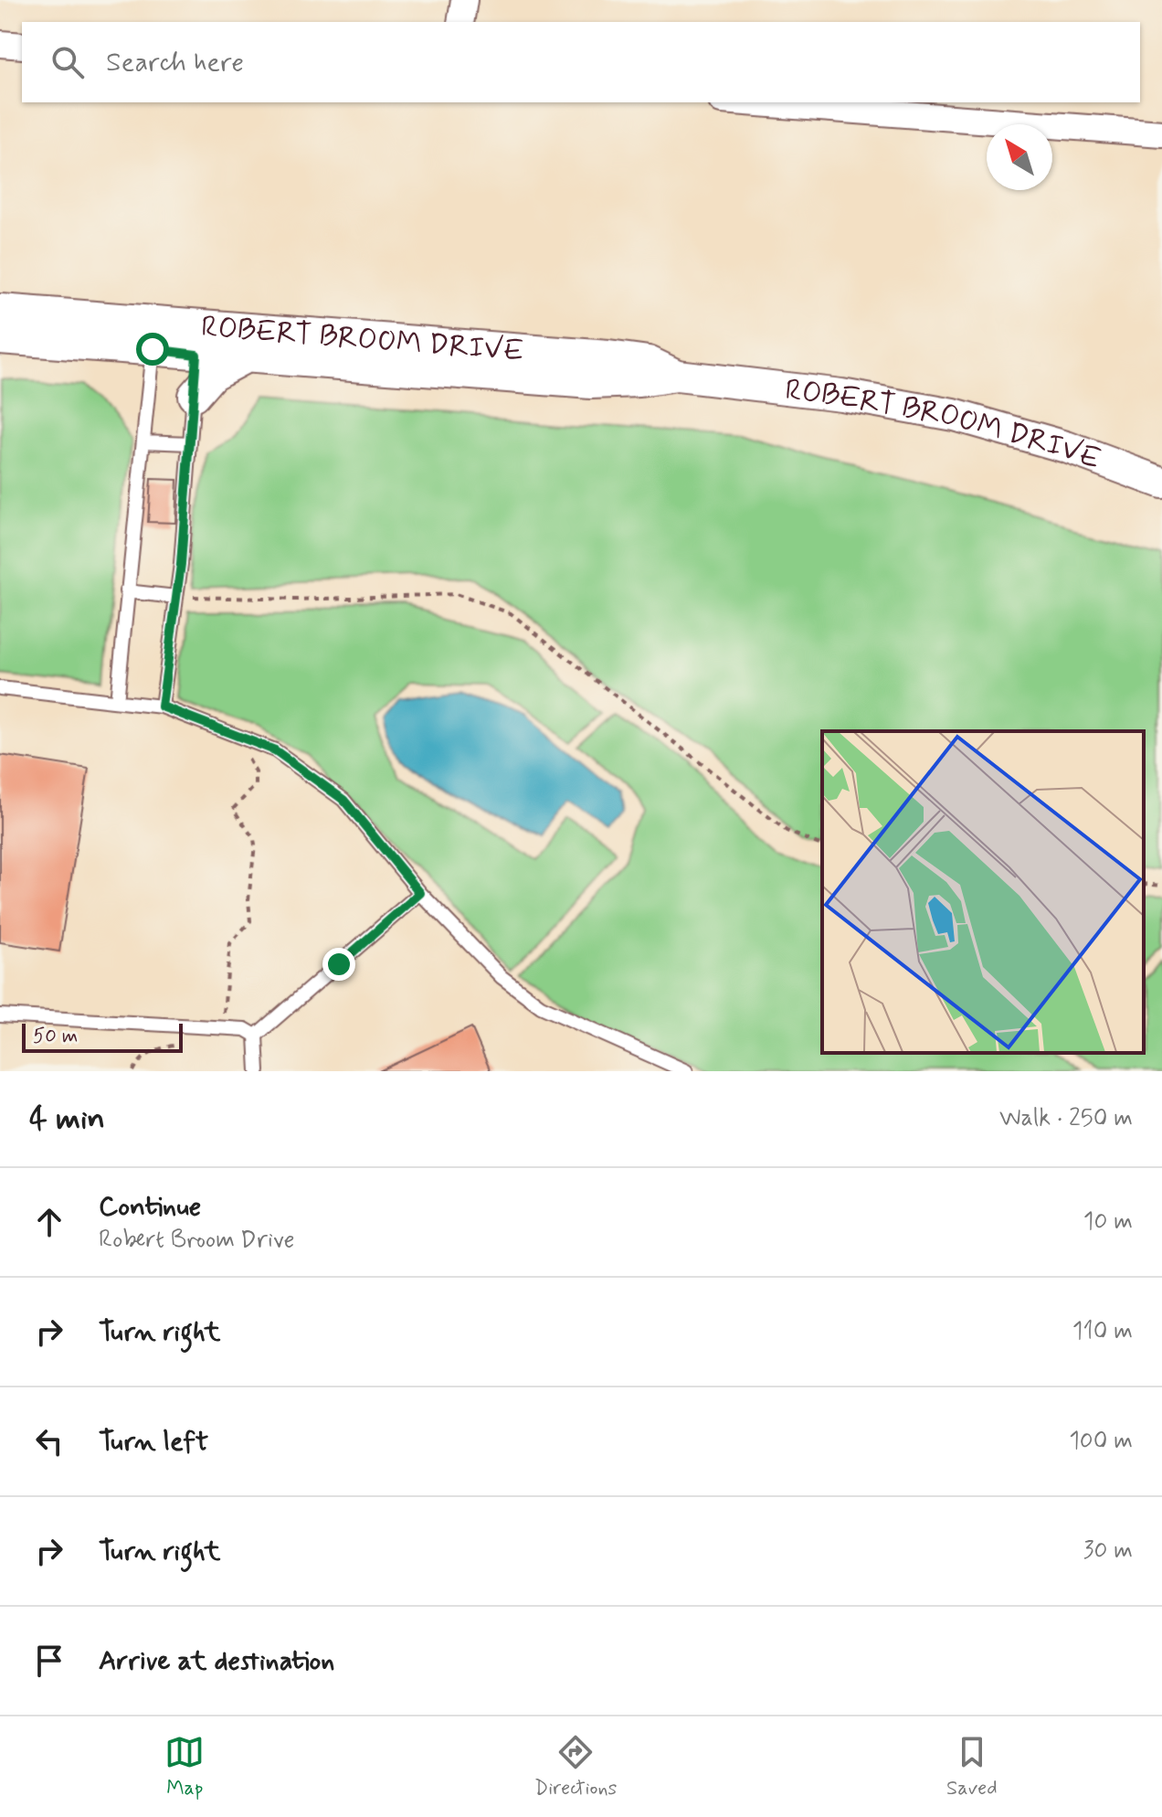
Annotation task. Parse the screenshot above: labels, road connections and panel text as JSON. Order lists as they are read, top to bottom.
{
  "streets": {
    "street": ["ROBERT BROOM DRIVE"]
  },
  "scale_bar": "50 m",
  "north": "top left",
  "page": {
    "search": "Search here",
    "scale": "50 m",
    "heading": ["4 min", "Walk · 250 m"],
    "list": [
      ["Continue", "Robert Broom Drive", "10 m"],
      ["Turn right", "110 m"],
      ["Turn left", "100 m"],
      ["Turn right", "30 m"],
      "Arrive at destination"
    ],
    "nav": ["Map", "Directions", "Saved"]
  }
}
